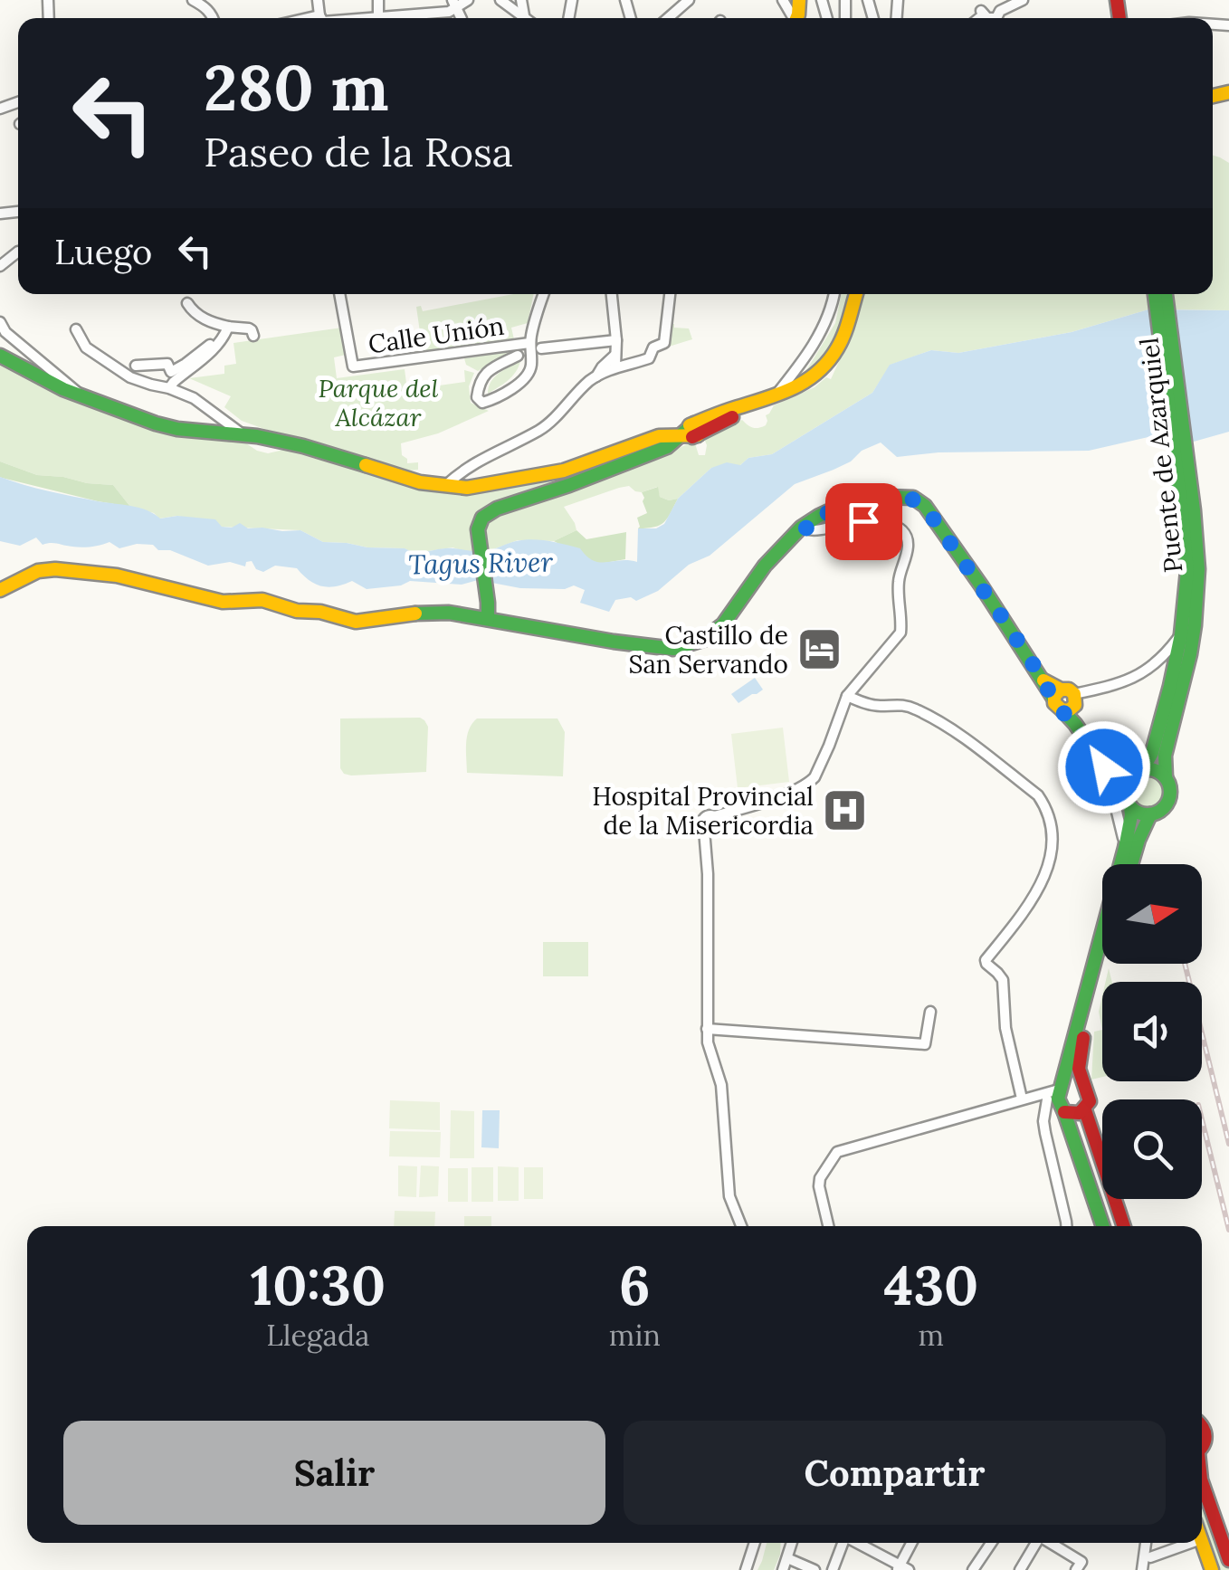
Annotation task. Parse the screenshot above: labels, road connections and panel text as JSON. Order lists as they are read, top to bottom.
{
  "streets": {
    "main road": ["Puente de Azarquiel"],
    "street": ["Calle Unión"]
  },
  "water": ["Tagus River"],
  "parks": ["Parque del Alcázar"],
  "places": {
    "hotel": ["Castillo de San Servando"],
    "hospital": ["Hospital Provincial de la Misericordia"]
  },
  "north": "right",
  "page": {
    "turn": ["280 m", "Paseo de la Rosa"],
    "then": "Luego",
    "eta": [
      "10:30",
      "Llegada",
      "6",
      "min",
      "430",
      "m"
    ],
    "buttons": ["Salir", "Compartir"]
  }
}
